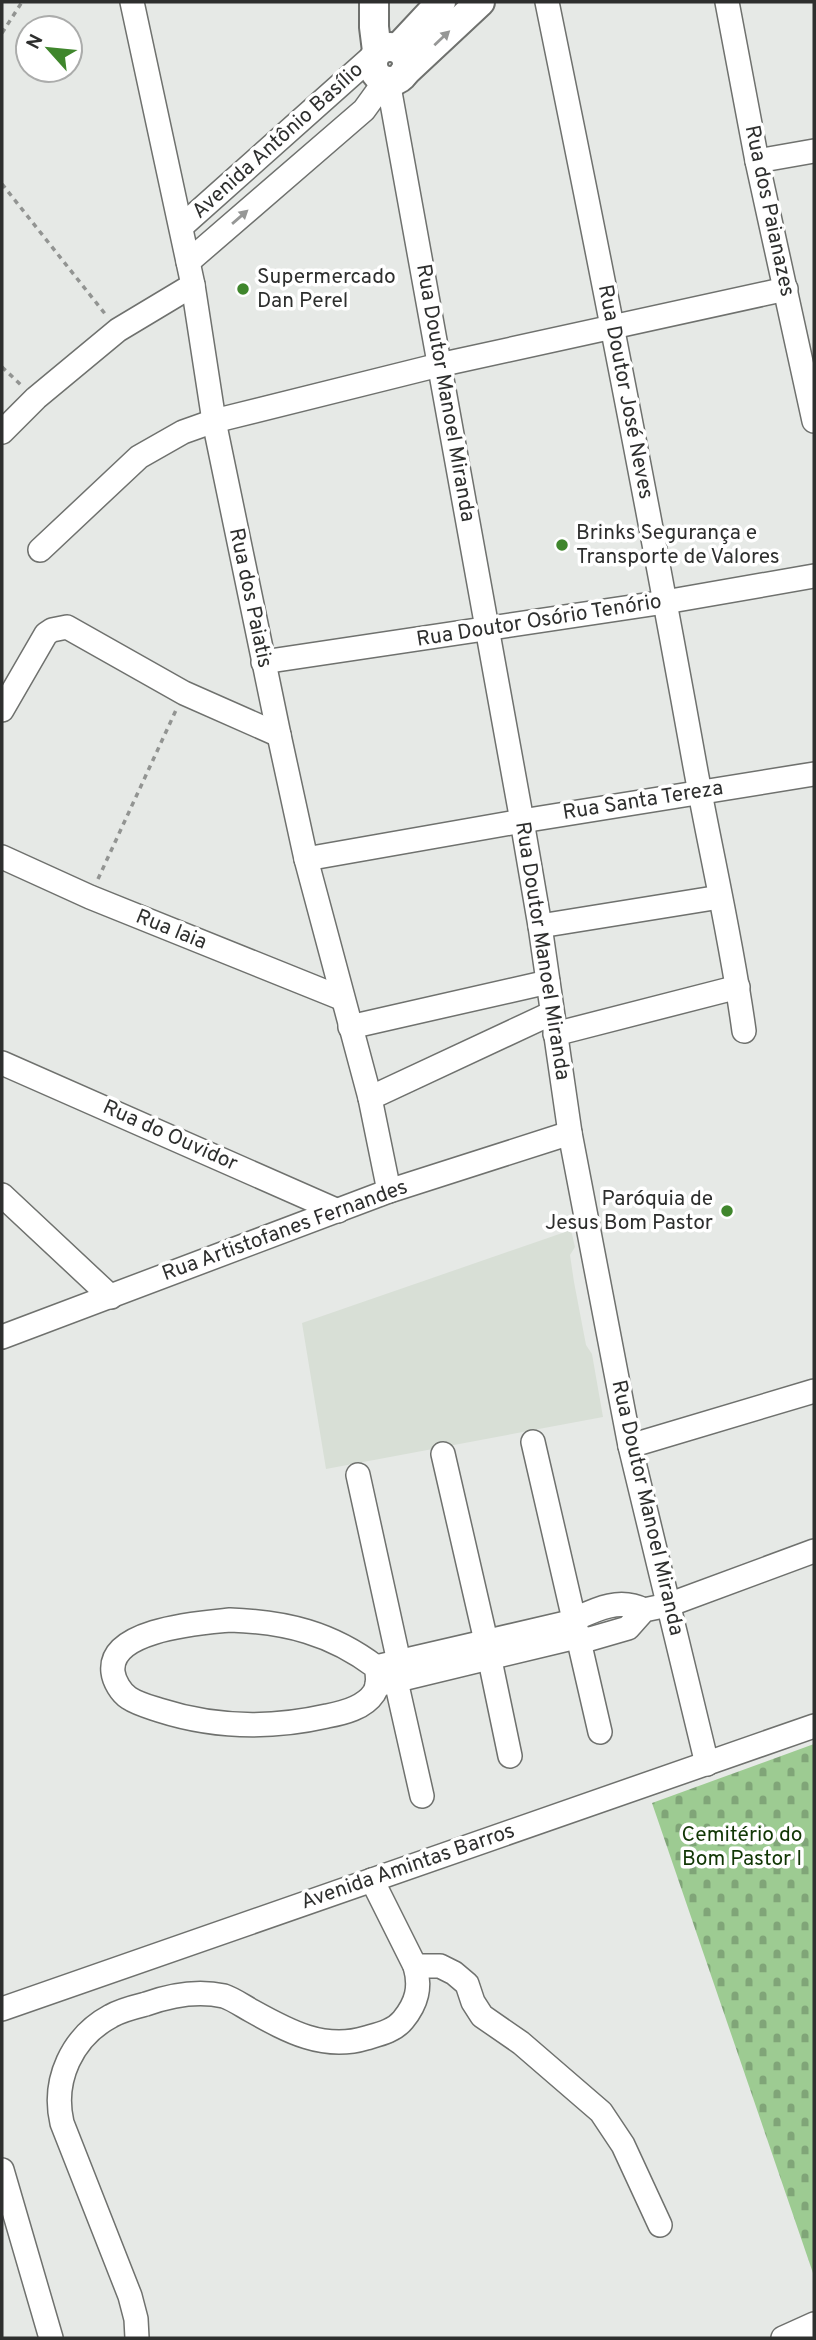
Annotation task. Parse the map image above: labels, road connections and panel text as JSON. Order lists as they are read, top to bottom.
{
  "streets": {
    "main road": ["Avenida Antônio Basílio", "Rua Doutor Manoel Miranda"],
    "street": [
      "Rua dos Paianazes",
      "Rua Doutor José Neves",
      "Rua dos Paiatis",
      "Rua Doutor Osório Tenório",
      "Rua Santa Tereza",
      "Rua Iaia",
      "Rua do Ouvidor",
      "Rua Artistofanes Fernandes",
      "Avenida Amintas Barros"
    ]
  },
  "crossings": [
    ["Avenida Antônio Basílio", "Rua Doutor Manoel Miranda"],
    ["Avenida Antônio Basílio", "Rua dos Paiatis"],
    ["Rua Doutor José Neves", "Rua Doutor Osório Tenório"],
    ["Rua Doutor José Neves", "Rua Santa Tereza"],
    ["Rua Doutor Manoel Miranda", "Rua Doutor Osório Tenório"],
    ["Rua Doutor Manoel Miranda", "Rua Santa Tereza"],
    ["Rua Doutor Manoel Miranda", "Rua Artistofanes Fernandes"],
    ["Rua Doutor Manoel Miranda", "Avenida Amintas Barros"],
    ["Rua dos Paiatis", "Rua Doutor Osório Tenório"],
    ["Rua dos Paiatis", "Rua Santa Tereza"],
    ["Rua dos Paiatis", "Rua Iaia"],
    ["Rua dos Paiatis", "Rua Artistofanes Fernandes"],
    ["Rua do Ouvidor", "Rua Artistofanes Fernandes"]
  ],
  "parks": ["Cemitério do Bom Pastor I"],
  "places": ["Supermercado Dan Perel", "Brinks Segurança e Transporte de Valores", "Paróquia de Jesus Bom Pastor"],
  "north": "top left"
}
